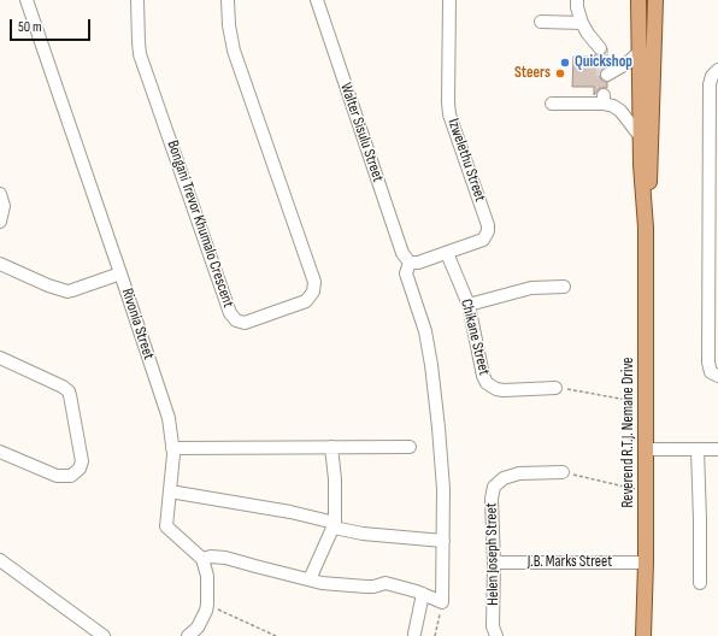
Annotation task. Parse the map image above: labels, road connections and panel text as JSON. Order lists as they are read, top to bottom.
{
  "streets": {
    "main road": ["Reverend R.T.J. Nemane Drive"],
    "street": [
      "Walter Sisulu Street",
      "Izwelethu Street",
      "Bongani Trevor Khumalo Crescent",
      "Rivonia Street",
      "Chikane Street",
      "Helen Joseph Street",
      "J.B. Marks Street"
    ]
  },
  "crossings": [
    ["Walter Sisulu Street", "Izwelethu Street"],
    ["Izwelethu Street", "Chikane Street"],
    ["Reverend R.T.J. Nemane Drive", "J.B. Marks Street"],
    ["Helen Joseph Street", "J.B. Marks Street"]
  ],
  "places": ["Quickshop", "Steers"],
  "scale_bar": "50 m"
}
